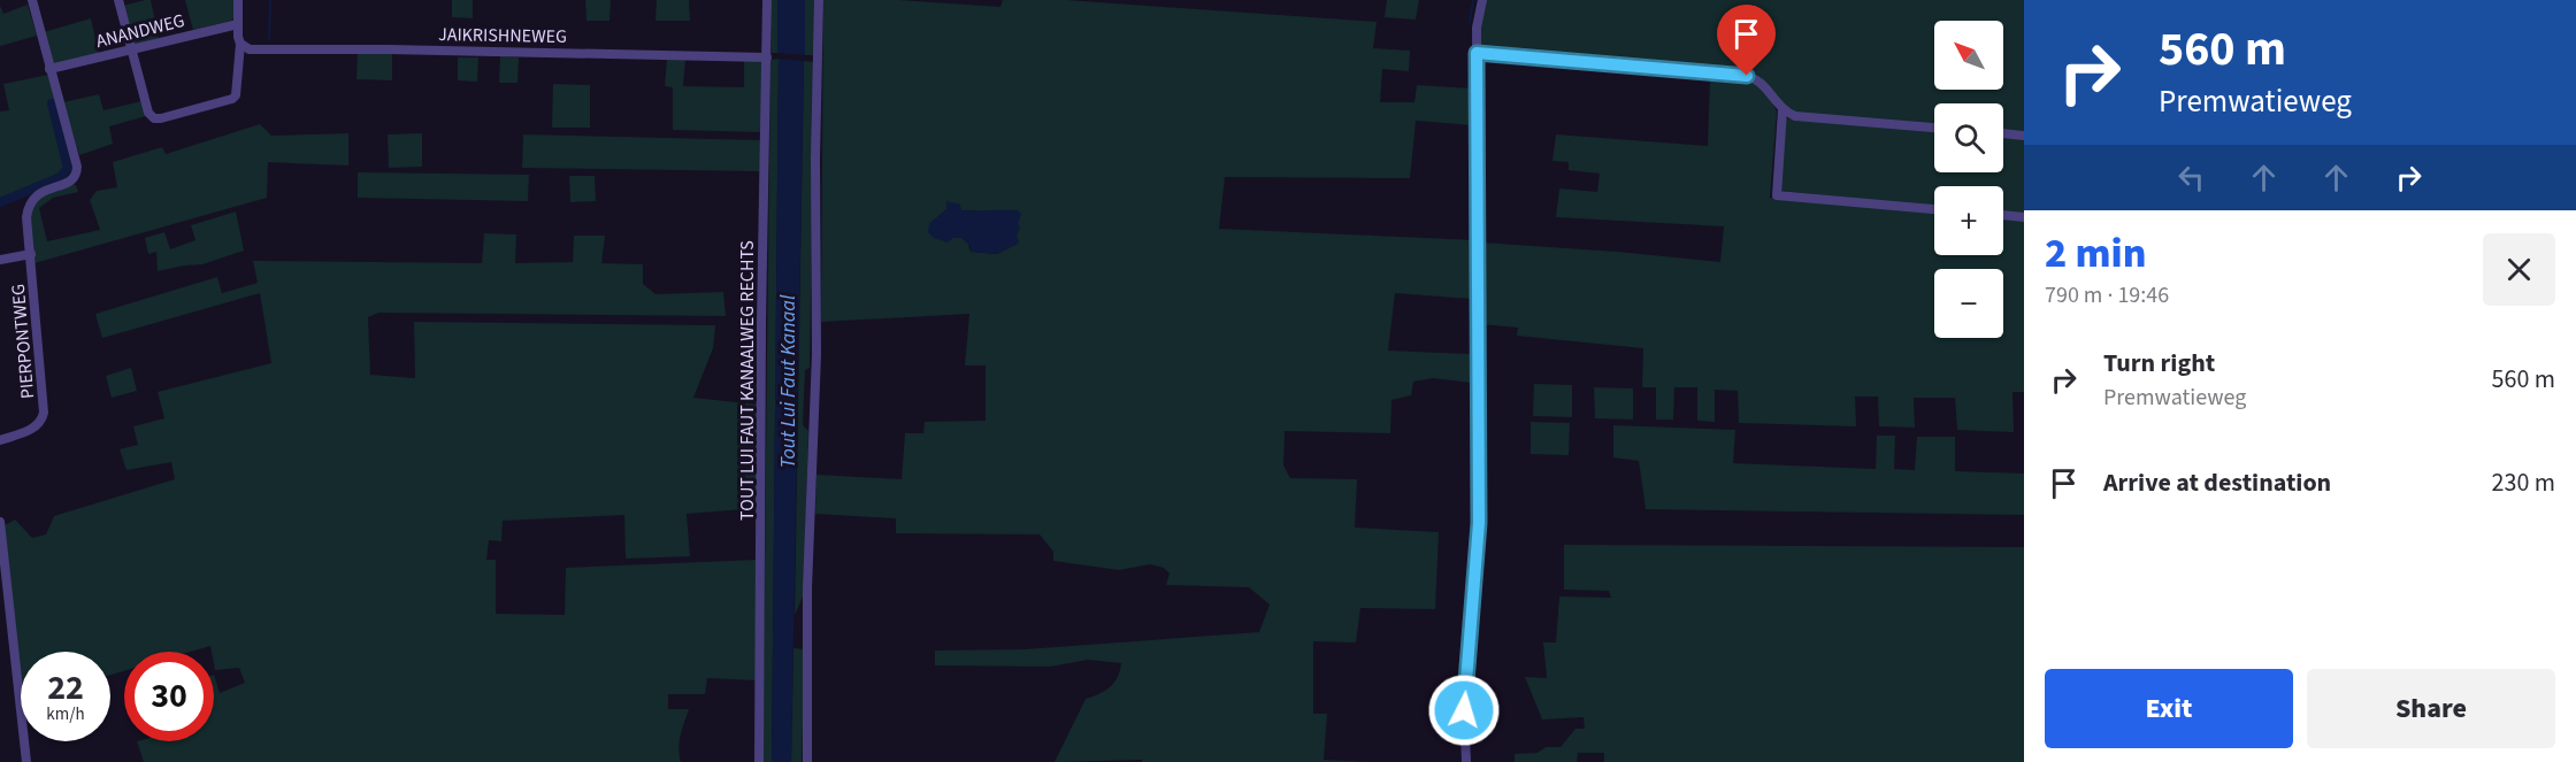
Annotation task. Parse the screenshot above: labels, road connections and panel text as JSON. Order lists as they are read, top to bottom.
{
  "streets": {
    "street": [
      "ANANDWEG",
      "JAIKRISHNEWEG",
      "PIERPONTWEG",
      "TOUT LUI FAUT KANAALWEG RECHTS"
    ]
  },
  "crossings": [
    ["ANANDWEG", "PIERPONTWEG"],
    ["JAIKRISHNEWEG", "TOUT LUI FAUT KANAALWEG RECHTS"]
  ],
  "water": ["Tout Lui Faut Kanaal"],
  "north": "top left",
  "page": {
    "turn": ["560 m", "Premwatieweg"],
    "map_buttons": ["+", "−"],
    "heading": ["2 min", "790 m · 19:46"],
    "list": [
      {
        "name": "Turn right",
        "note": "Premwatieweg",
        "value": "560 m"
      },
      {
        "name": "Arrive at destination",
        "value": "230 m"
      }
    ],
    "speed": "22 km/h",
    "limit": "30",
    "buttons": ["Exit", "Share"]
  }
}
